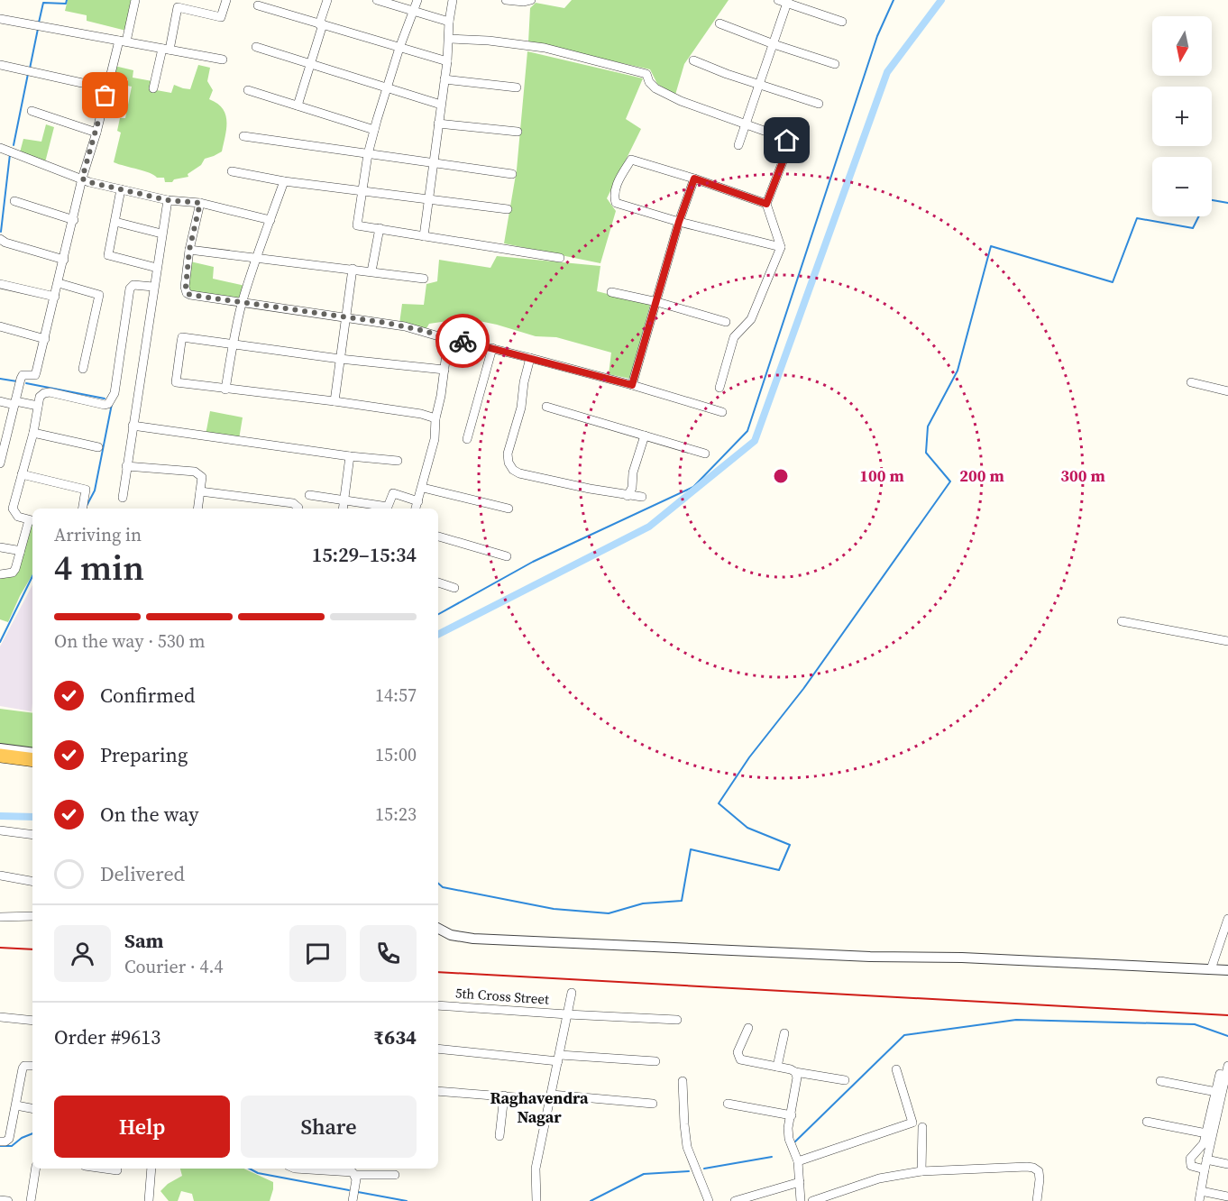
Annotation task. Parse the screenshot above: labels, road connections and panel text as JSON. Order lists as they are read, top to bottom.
{
  "streets": {
    "street": ["5th Cross Street"]
  },
  "districts": ["Raghavendra Nagar"],
  "north": "bottom",
  "page": {
    "map_buttons": ["+", "−"],
    "heading": ["4 min", "Arriving in", "15:29–15:34"],
    "panel": [
      "Sam",
      "Courier · 4.4",
      "Order #9613",
      "₹634"
    ],
    "bar": "On the way · 530 m",
    "list": [
      ["Confirmed", "14:57"],
      ["Preparing", "15:00"],
      ["On the way", "15:23"],
      "Delivered"
    ],
    "buttons": ["Help", "Share"]
  },
  "rings": ["100 m", "200 m", "300 m"]
}
